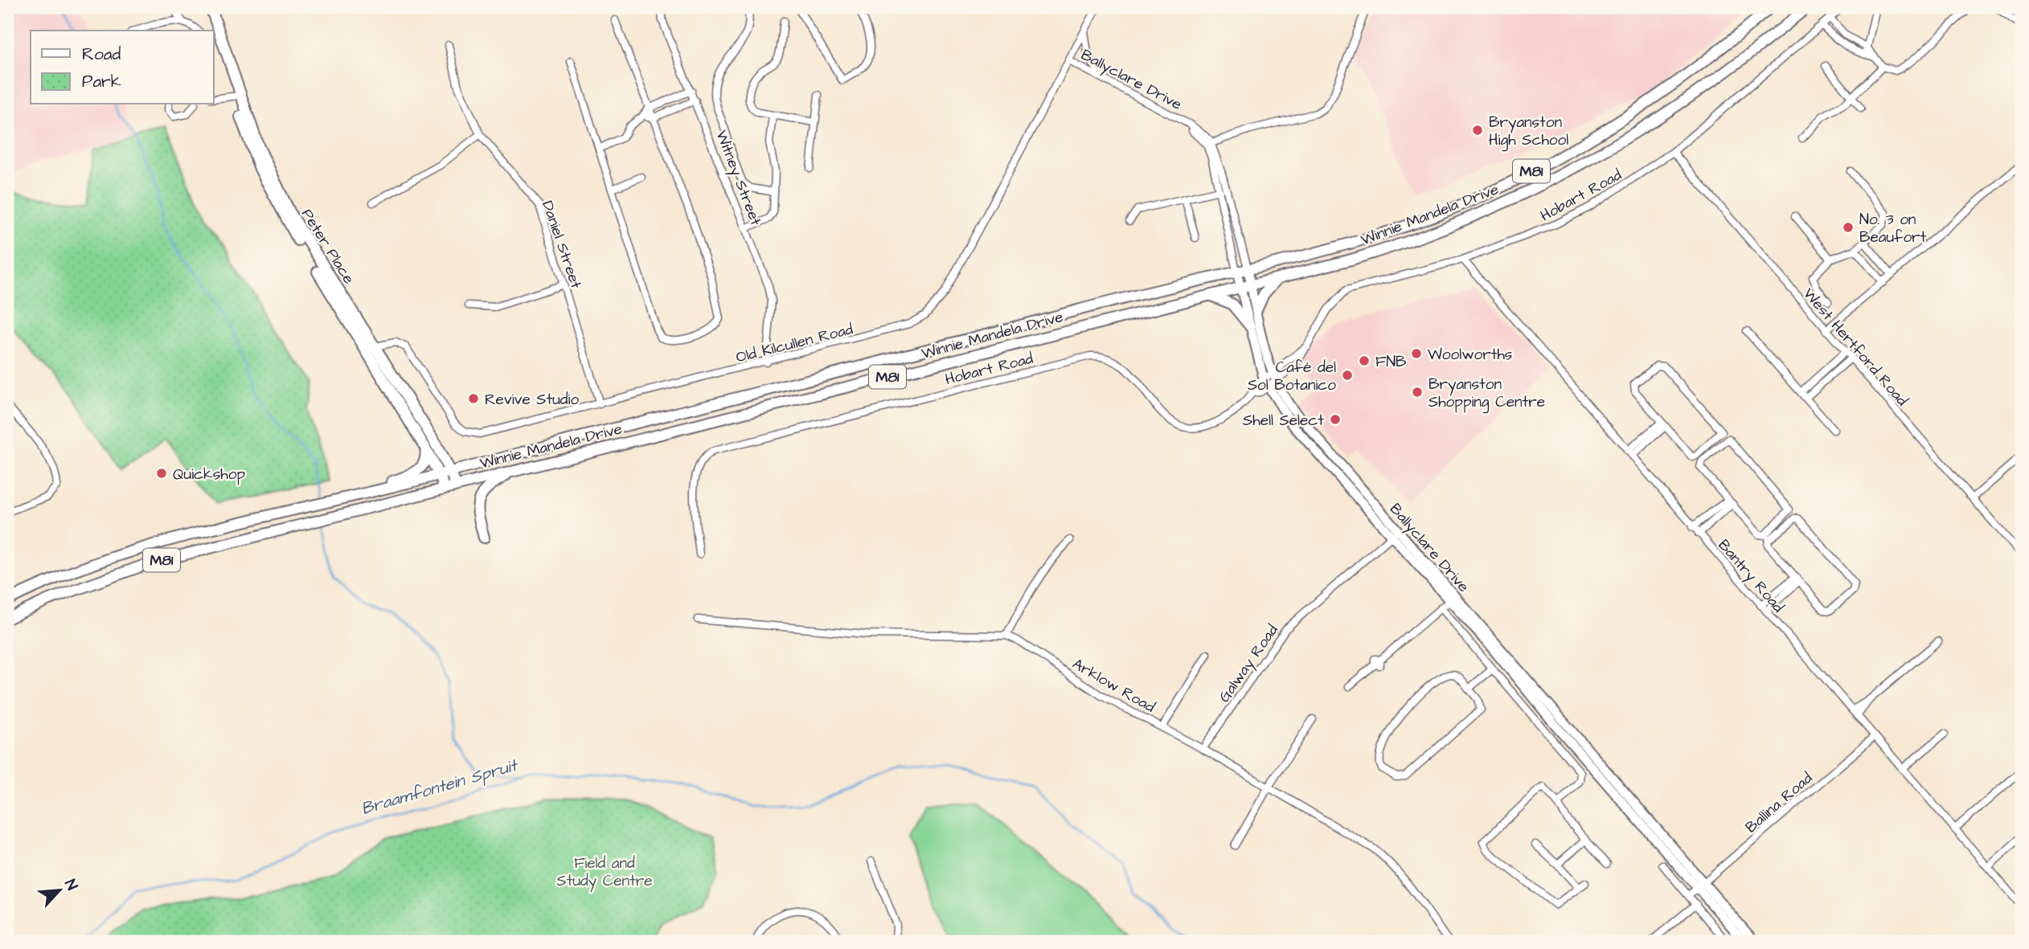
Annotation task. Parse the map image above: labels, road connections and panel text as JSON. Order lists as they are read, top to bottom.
{
  "streets": {
    "main road": ["M81", "Winnie Mandela Drive", "Peter Place"],
    "street": [
      "Ballyclare Drive",
      "Witney Street",
      "Hobart Road",
      "Daniel Street",
      "Old Kilcullen Road",
      "West Hertford Road",
      "Bantry Road",
      "Galway Road",
      "Arklow Road",
      "Ballina Road"
    ]
  },
  "crossings": [
    ["Ballyclare Drive", "Hobart Road"],
    ["Ballyclare Drive", "Winnie Mandela Drive"],
    ["Ballyclare Drive", "Old Kilcullen Road"],
    ["Ballyclare Drive", "Galway Road"],
    ["Ballyclare Drive", "Ballina Road"],
    ["Witney Street", "Old Kilcullen Road"],
    ["Hobart Road", "West Hertford Road"],
    ["Hobart Road", "Bantry Road"],
    ["Winnie Mandela Drive", "Peter Place"],
    ["Daniel Street", "Old Kilcullen Road"],
    ["Peter Place", "Old Kilcullen Road"],
    ["Bantry Road", "Ballina Road"],
    ["Galway Road", "Arklow Road"]
  ],
  "water": ["Braamfontein Spruit"],
  "parks": ["Field and Study Centre"],
  "places": [
    "Bryanston High School",
    "No. 3 on Beaufort",
    "Woolworths",
    "FNB",
    "Café del Sol Botanico",
    "Bryanston Shopping Centre",
    "Revive Studio",
    "Shell Select",
    "Quickshop"
  ],
  "legend": ["Road", "Park"],
  "north": "top right"
}
